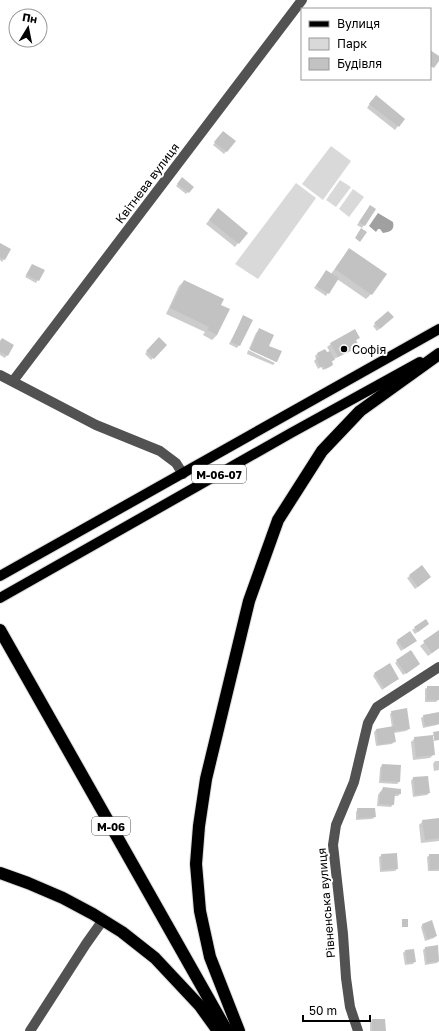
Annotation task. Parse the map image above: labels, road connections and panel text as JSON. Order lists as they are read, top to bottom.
{
  "streets": {
    "highway": ["М-06"],
    "main road": ["М-06-07"],
    "street": ["Квітнева вулиця", "Рівненська вулиця"]
  },
  "places": ["Софія"],
  "legend": ["Вулиця", "Парк", "Будівля"],
  "scale_bar": "50 m",
  "north": "top"
}
